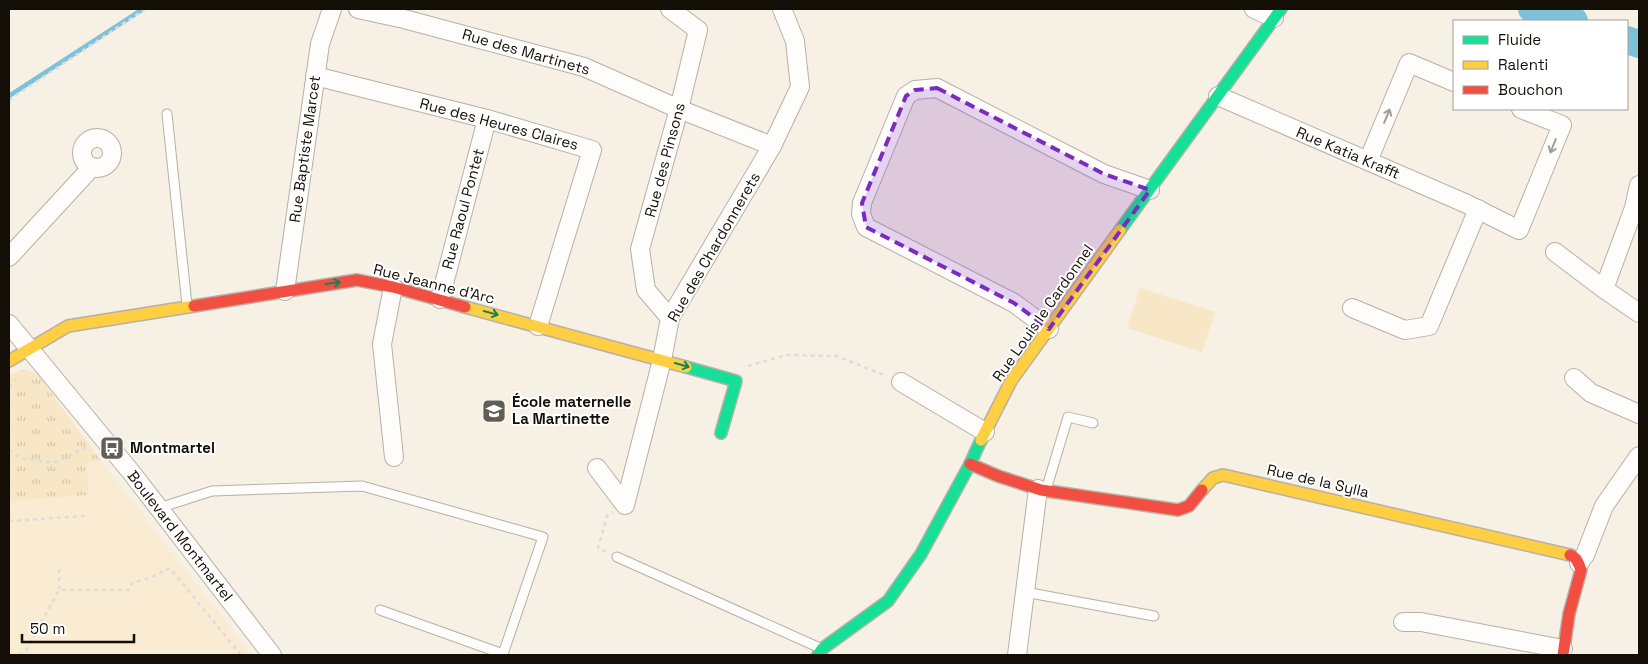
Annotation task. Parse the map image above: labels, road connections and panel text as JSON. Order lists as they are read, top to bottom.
{
  "streets": {
    "street": [
      "Rue des Martinets",
      "Rue des Heures Claires",
      "Rue Baptiste Marcet",
      "Rue Katia Krafft",
      "Rue des Pinsons",
      "Rue Raoul Pontet",
      "Rue des Chardonnerets",
      "Rue Jeanne d'Arc",
      "Rue Louis le Cardonnel",
      "Rue de la Sylla",
      "Boulevard Montmartel"
    ]
  },
  "crossings": [
    ["Rue des Martinets", "Rue des Pinsons"],
    ["Rue des Martinets", "Rue des Chardonnerets"],
    ["Rue des Heures Claires", "Rue Baptiste Marcet"],
    ["Rue des Heures Claires", "Rue Raoul Pontet"],
    ["Rue des Heures Claires", "Rue Jeanne d'Arc"],
    ["Rue Baptiste Marcet", "Rue Jeanne d'Arc"],
    ["Rue Katia Krafft", "Rue Louis le Cardonnel"],
    ["Rue des Pinsons", "Rue des Chardonnerets"],
    ["Rue Raoul Pontet", "Rue Jeanne d'Arc"],
    ["Rue des Chardonnerets", "Rue Jeanne d'Arc"],
    ["Rue Jeanne d'Arc", "Boulevard Montmartel"],
    ["Rue Louis le Cardonnel", "Rue de la Sylla"]
  ],
  "one_way": ["Rue Jeanne d'Arc"],
  "places": {
    "school or university": ["École maternelle La Martinette"],
    "bus stop": ["Montmartel"]
  },
  "legend": ["Fluide", "Ralenti", "Bouchon"],
  "scale_bar": "50 m"
}
